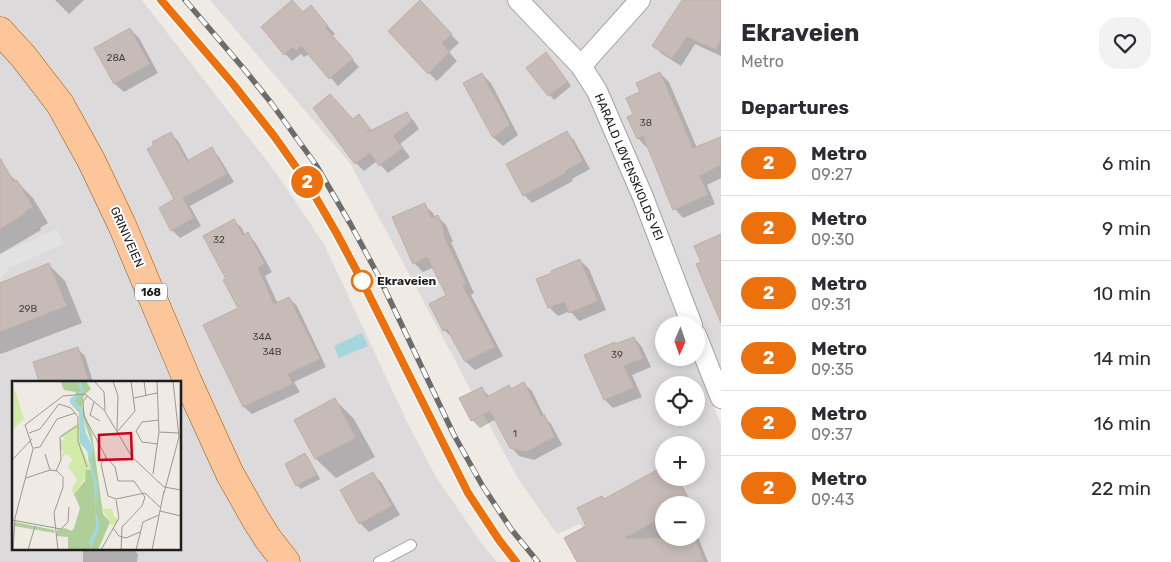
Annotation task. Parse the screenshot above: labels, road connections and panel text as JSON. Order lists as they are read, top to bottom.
{
  "streets": {
    "main road": ["GRINIVEIEN", "168"],
    "street": ["HARALD LØVENSKIOLDS VEI"]
  },
  "places": ["Ekraveien"],
  "lines": ["metro line 2"],
  "house_numbers": [
    "28A",
    "38",
    "32",
    "29B",
    "34A",
    "34B",
    "39",
    "1"
  ],
  "north": "bottom",
  "page": {
    "on_map": "2",
    "heading": [
      ["Ekraveien", "Metro"],
      "Departures"
    ],
    "list": [
      {
        "mark": "2",
        "name": "Metro",
        "note": "09:27",
        "value": "6 min"
      },
      {
        "mark": "2",
        "name": "Metro",
        "note": "09:30",
        "value": "9 min"
      },
      {
        "mark": "2",
        "name": "Metro",
        "note": "09:31",
        "value": "10 min"
      },
      {
        "mark": "2",
        "name": "Metro",
        "note": "09:35",
        "value": "14 min"
      },
      {
        "mark": "2",
        "name": "Metro",
        "note": "09:37",
        "value": "16 min"
      },
      {
        "mark": "2",
        "name": "Metro",
        "note": "09:43",
        "value": "22 min"
      }
    ],
    "map_buttons": ["+", "−"]
  }
}
